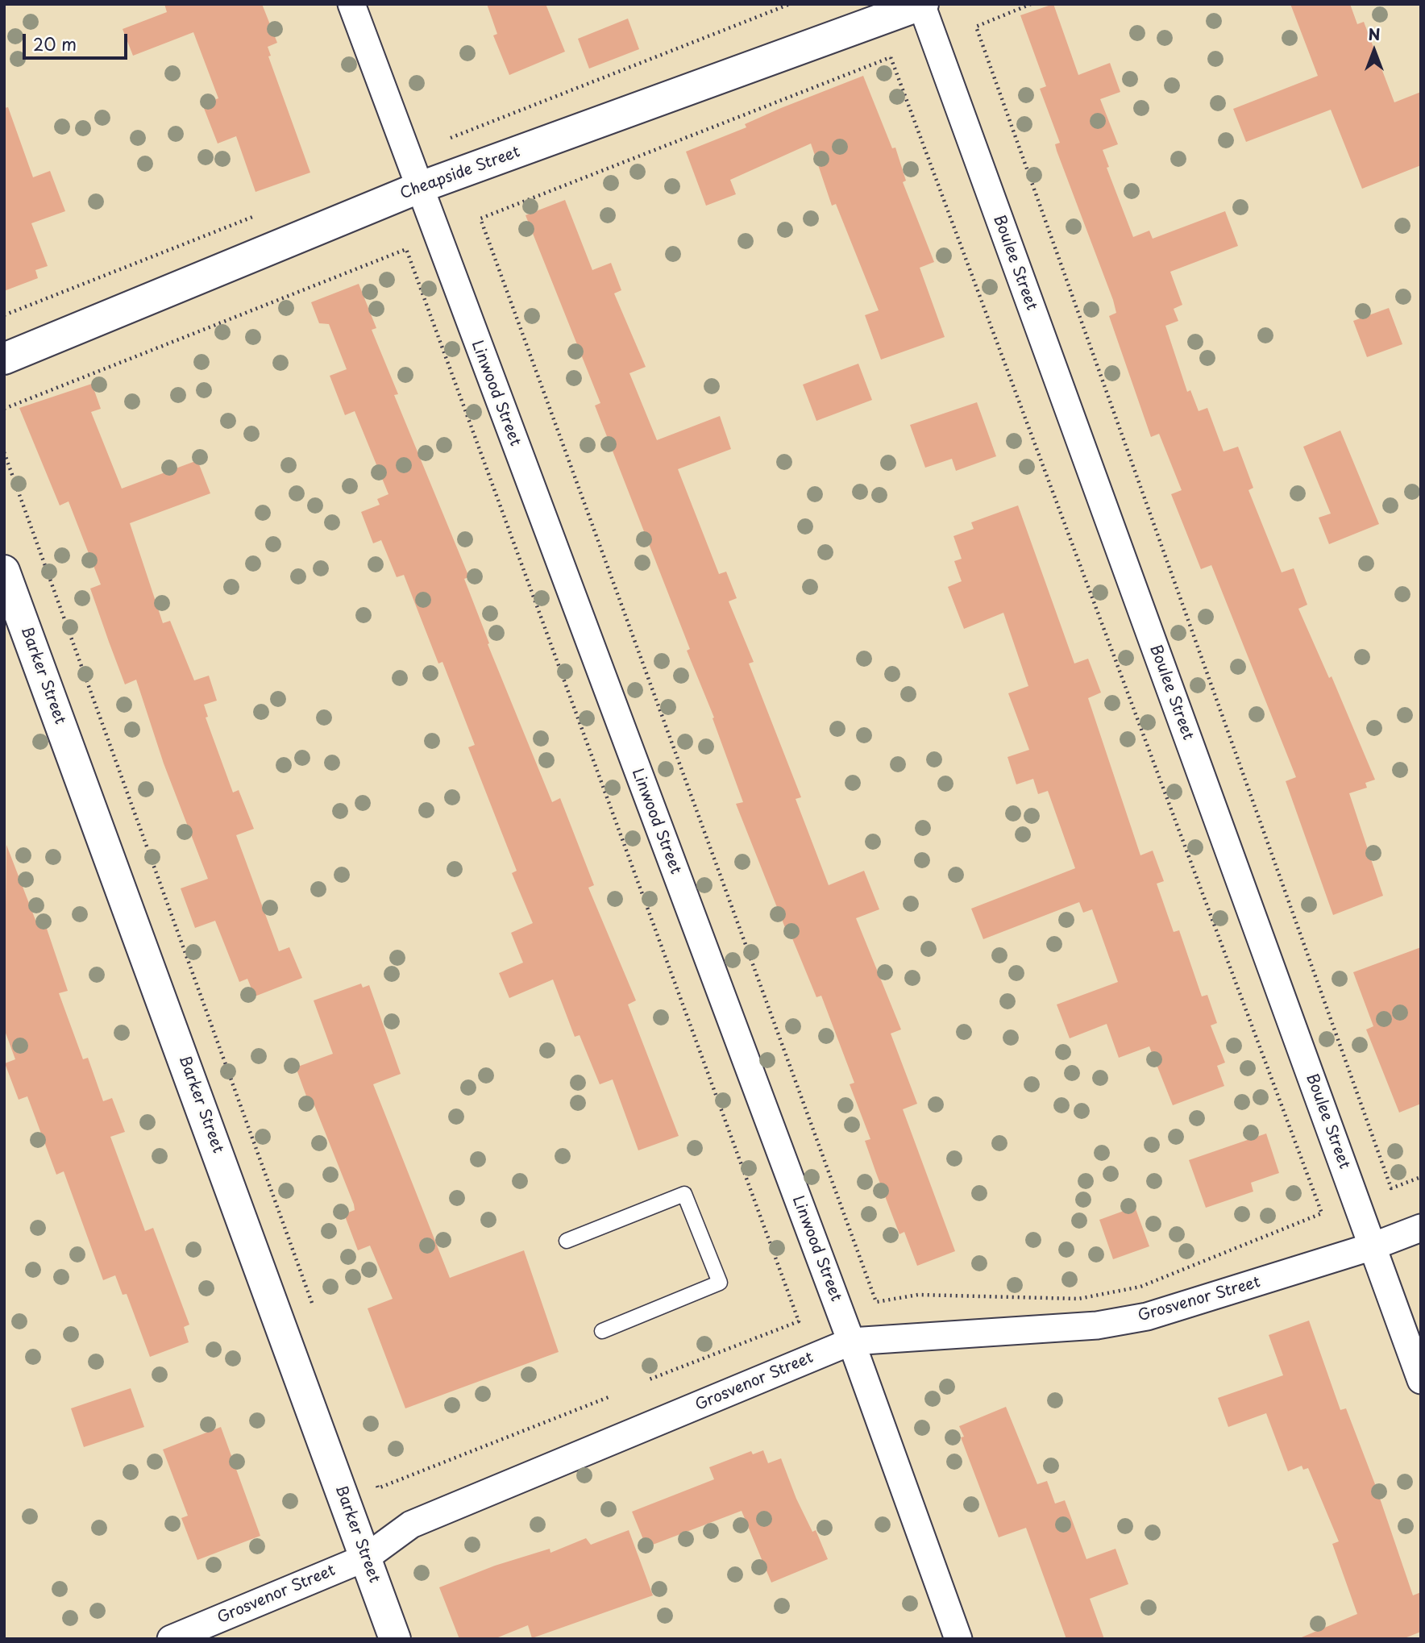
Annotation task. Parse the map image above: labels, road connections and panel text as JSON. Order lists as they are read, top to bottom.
{
  "streets": {
    "street": [
      "Cheapside Street",
      "Boulee Street",
      "Linwood Street",
      "Barker Street",
      "Grosvenor Street"
    ]
  },
  "crossings": [
    ["Cheapside Street", "Boulee Street"],
    ["Cheapside Street", "Linwood Street"],
    ["Boulee Street", "Grosvenor Street"],
    ["Linwood Street", "Grosvenor Street"],
    ["Barker Street", "Grosvenor Street"]
  ],
  "scale_bar": "20 m",
  "north": "top"
}
